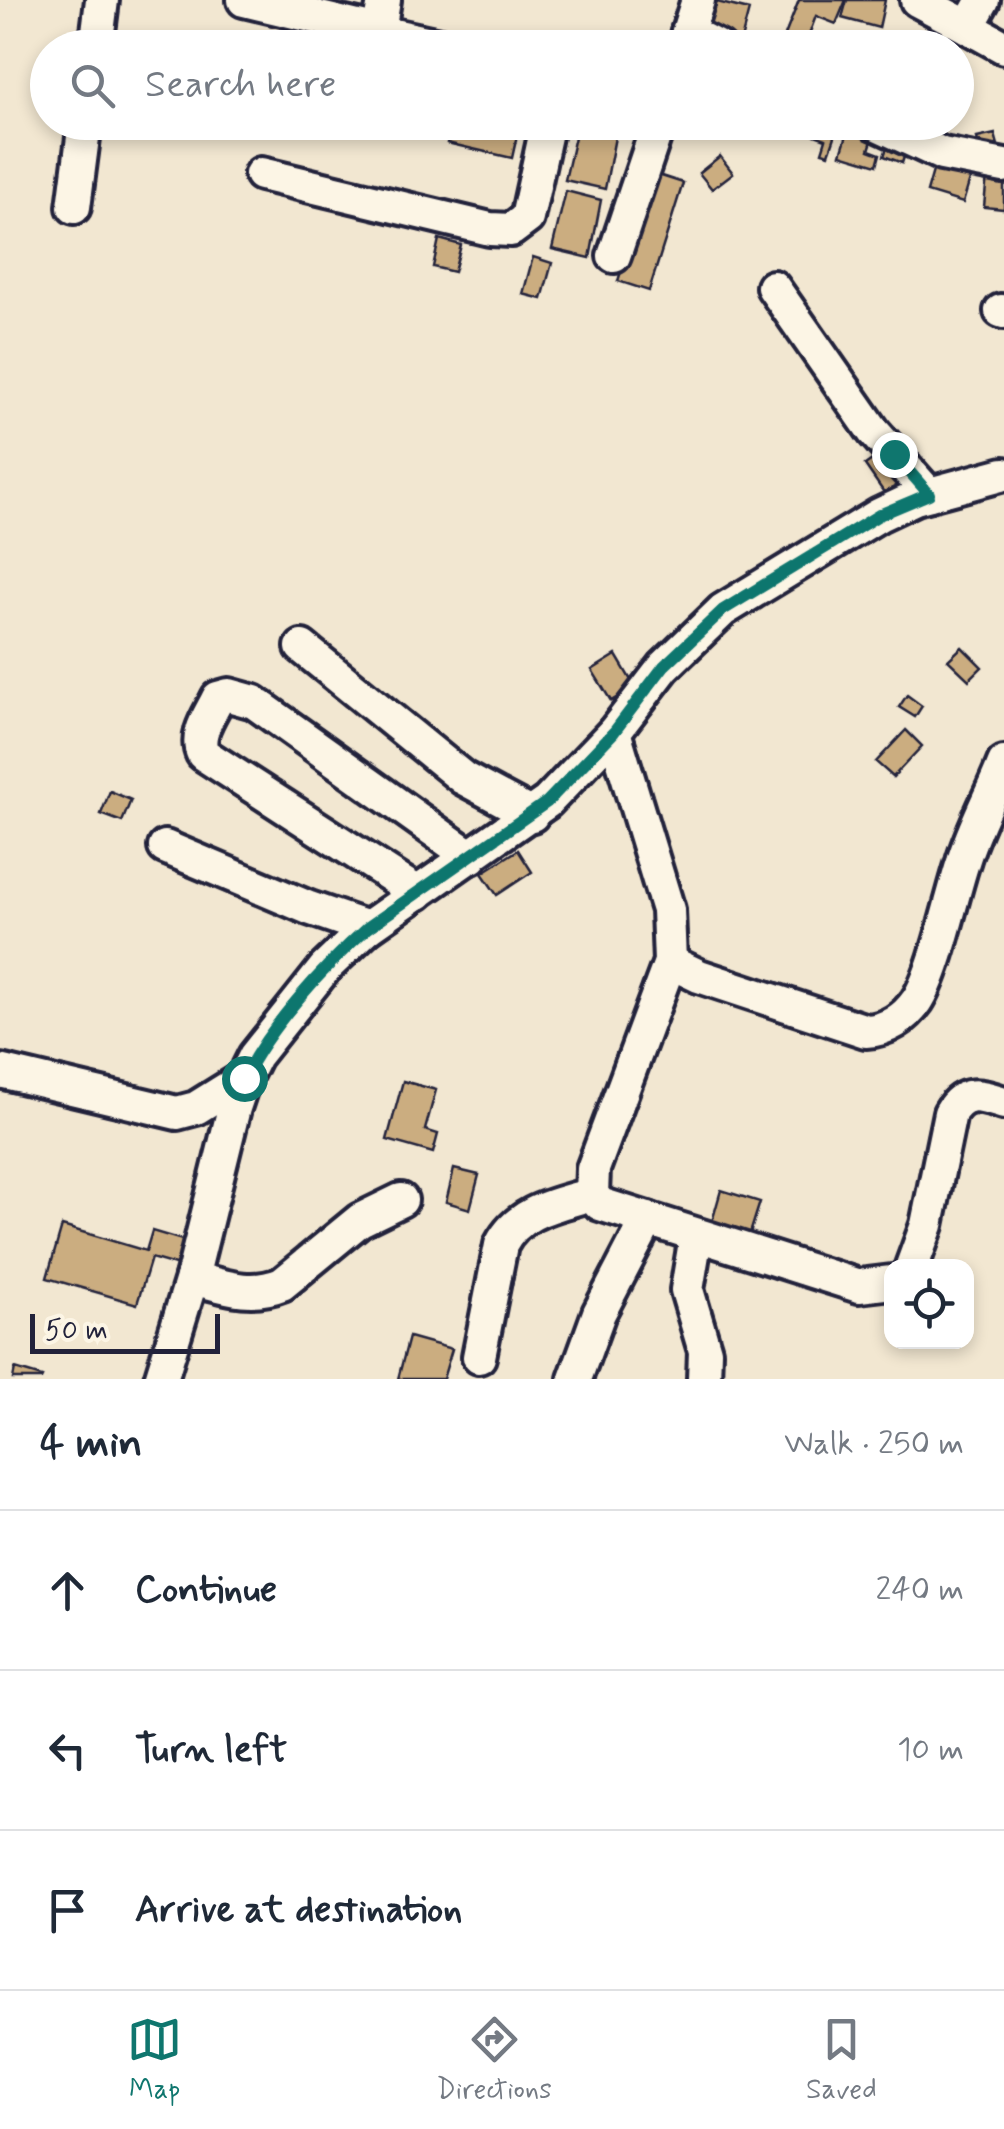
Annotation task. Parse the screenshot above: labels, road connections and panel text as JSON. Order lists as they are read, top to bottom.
{
  "scale_bar": "50 m",
  "page": {
    "search": "Search here",
    "scale": "50 m",
    "heading": ["4 min", "Walk · 250 m"],
    "list": [
      ["Continue", "240 m"],
      ["Turn left", "10 m"],
      "Arrive at destination"
    ],
    "nav": ["Map", "Directions", "Saved"]
  }
}
